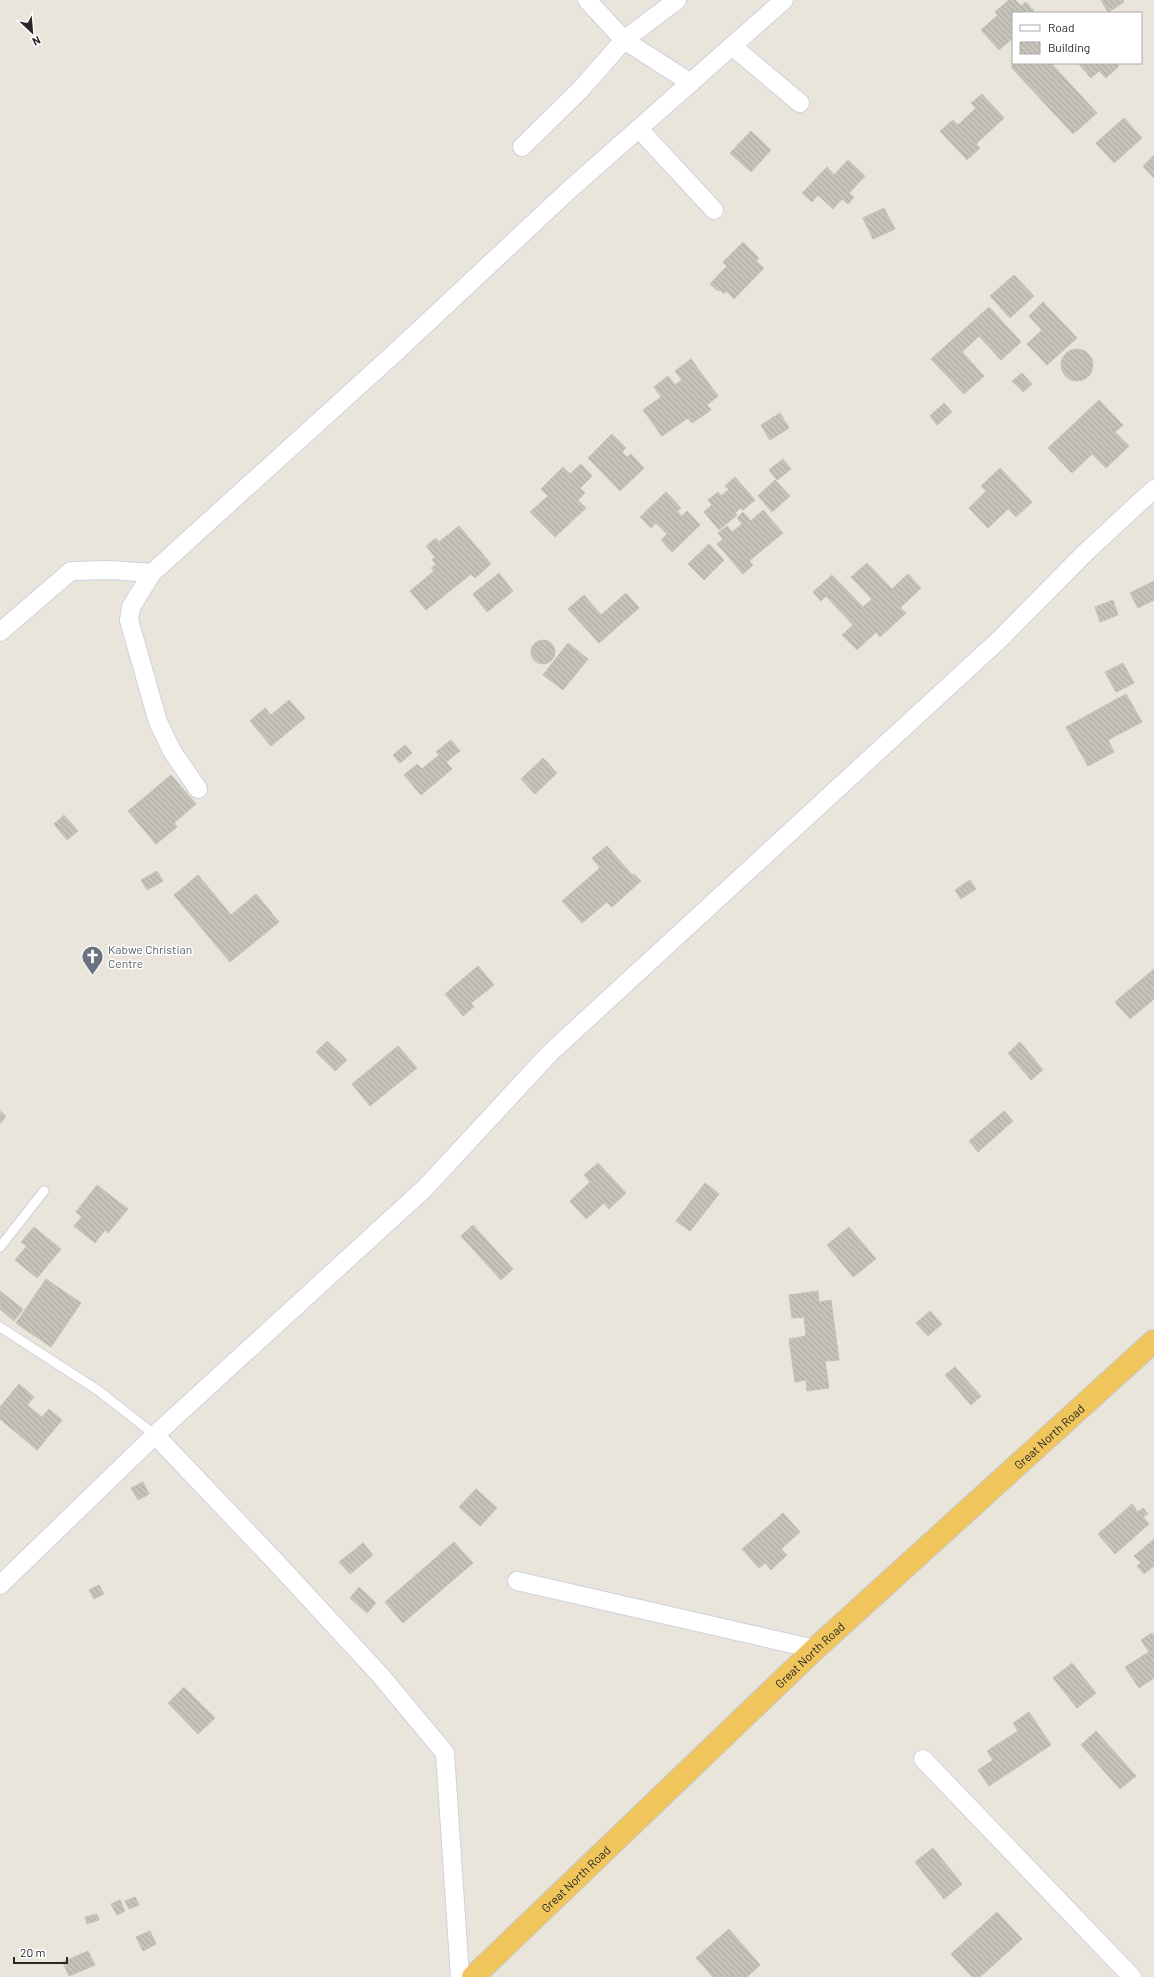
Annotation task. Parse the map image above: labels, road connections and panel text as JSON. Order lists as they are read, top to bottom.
{
  "streets": {
    "highway": ["Great North Road"]
  },
  "places": {
    "church": ["Kabwe Christian Centre"]
  },
  "legend": ["Road", "Building"],
  "scale_bar": "20 m",
  "north": "bottom right"
}
